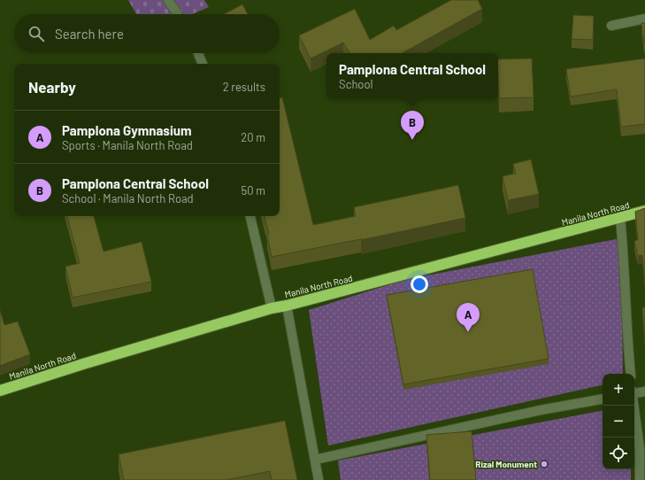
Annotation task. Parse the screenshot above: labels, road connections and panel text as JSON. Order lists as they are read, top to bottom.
{
  "streets": {
    "highway": ["Manila North Road"]
  },
  "places": ["Rizal Monument"],
  "page": {
    "search": "Search here",
    "popup": ["Pamplona Central School", "School"],
    "heading": ["Nearby", "2 results"],
    "list": [
      {
        "mark": "A",
        "name": "Pamplona Gymnasium",
        "note": "Sports · Manila North Road",
        "value": "20 m"
      },
      {
        "mark": "B",
        "name": "Pamplona Central School",
        "note": "School · Manila North Road",
        "value": "50 m"
      }
    ],
    "pins": ["B", "A"],
    "map_buttons": ["+", "−"]
  }
}
